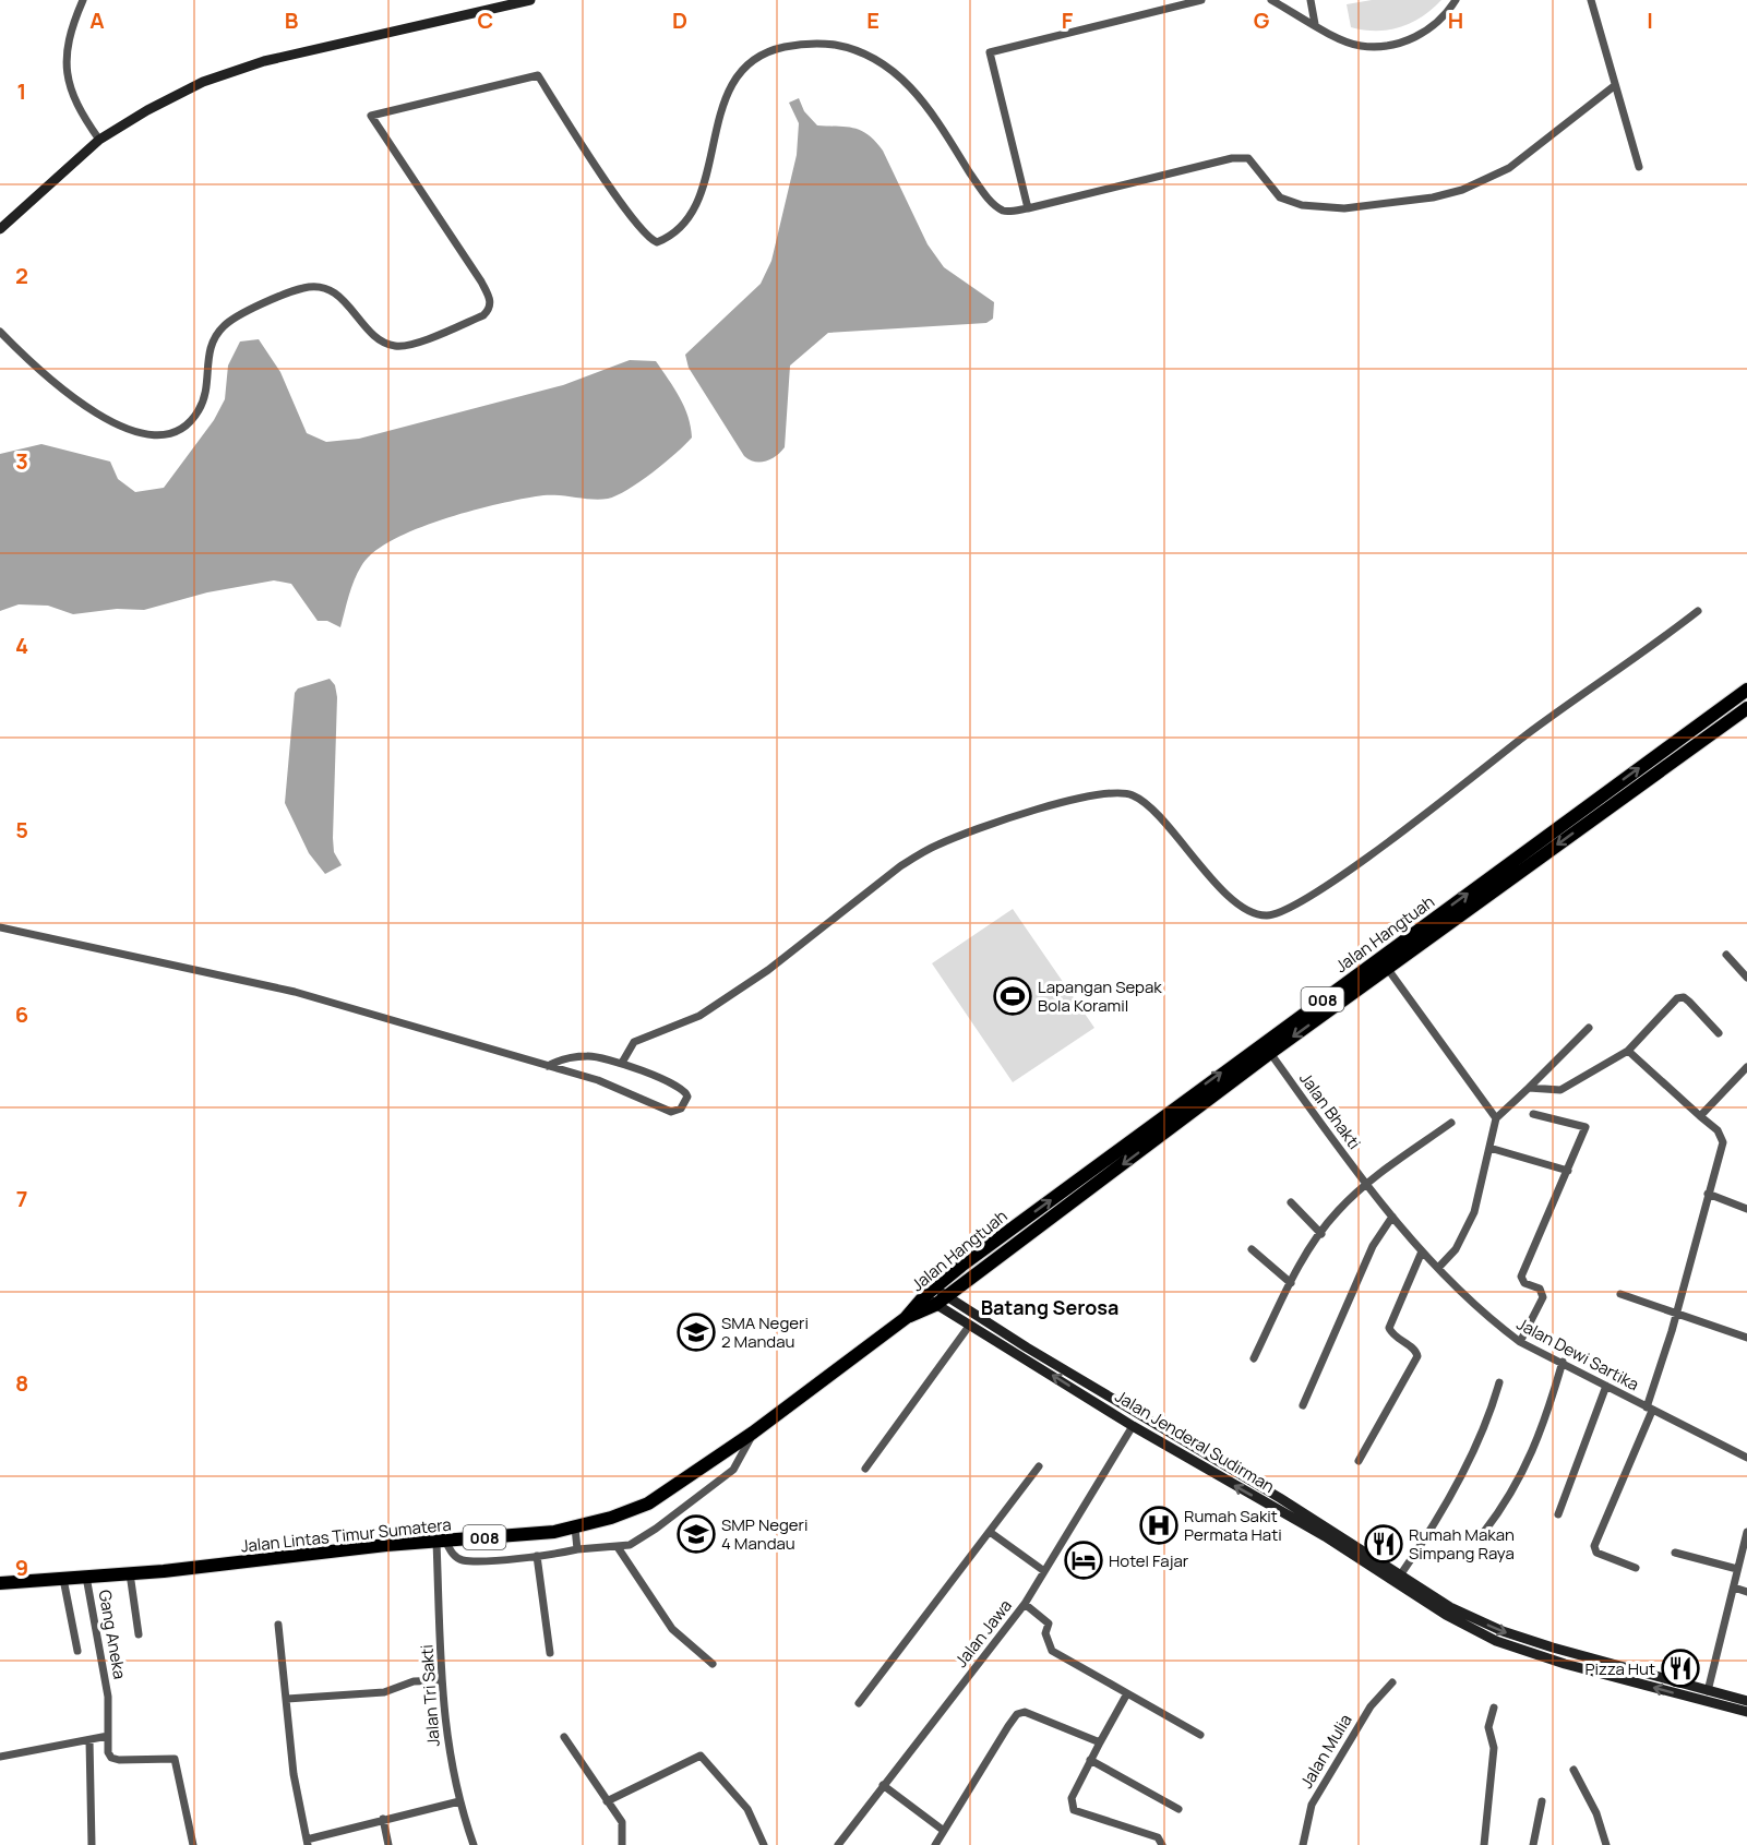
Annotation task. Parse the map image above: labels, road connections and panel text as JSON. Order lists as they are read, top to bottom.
{
  "streets": {
    "highway": ["Jalan Hangtuah", "008", "Jalan Lintas Timur Sumatera"],
    "street": [
      "Jalan Bhakti",
      "Jalan Dewi Sartika",
      "Jalan Jenderal Sudirman",
      "Jalan Jawa",
      "Gang Aneka",
      "Jalan Tri Sakti",
      "Jalan Mulia"
    ]
  },
  "crossings": [
    ["Jalan Hangtuah", "Jalan Bhakti"],
    ["Jalan Hangtuah", "Jalan Jenderal Sudirman"],
    ["Jalan Hangtuah", "Jalan Lintas Timur Sumatera"],
    ["Jalan Bhakti", "Jalan Dewi Sartika"],
    ["Jalan Jenderal Sudirman", "Jalan Jawa"],
    ["Jalan Lintas Timur Sumatera", "Gang Aneka"],
    ["Jalan Lintas Timur Sumatera", "Jalan Tri Sakti"]
  ],
  "districts": ["Batang Serosa"],
  "places": {
    "sports": ["Lapangan Sepak Bola Koramil"],
    "school or university": ["SMA Negeri 2 Mandau", "SMP Negeri 4 Mandau"],
    "hospital": ["Rumah Sakit Permata Hati"],
    "restaurant": ["Rumah Makan Simpang Raya", "Pizza Hut"],
    "hotel": ["Hotel Fajar"]
  },
  "grid": {
    "columns": [
      "A",
      "B",
      "C",
      "D",
      "E",
      "F",
      "G",
      "H",
      "I"
    ],
    "rows": [
      "1",
      "2",
      "3",
      "4",
      "5",
      "6",
      "7",
      "8",
      "9"
    ]
  }
}
